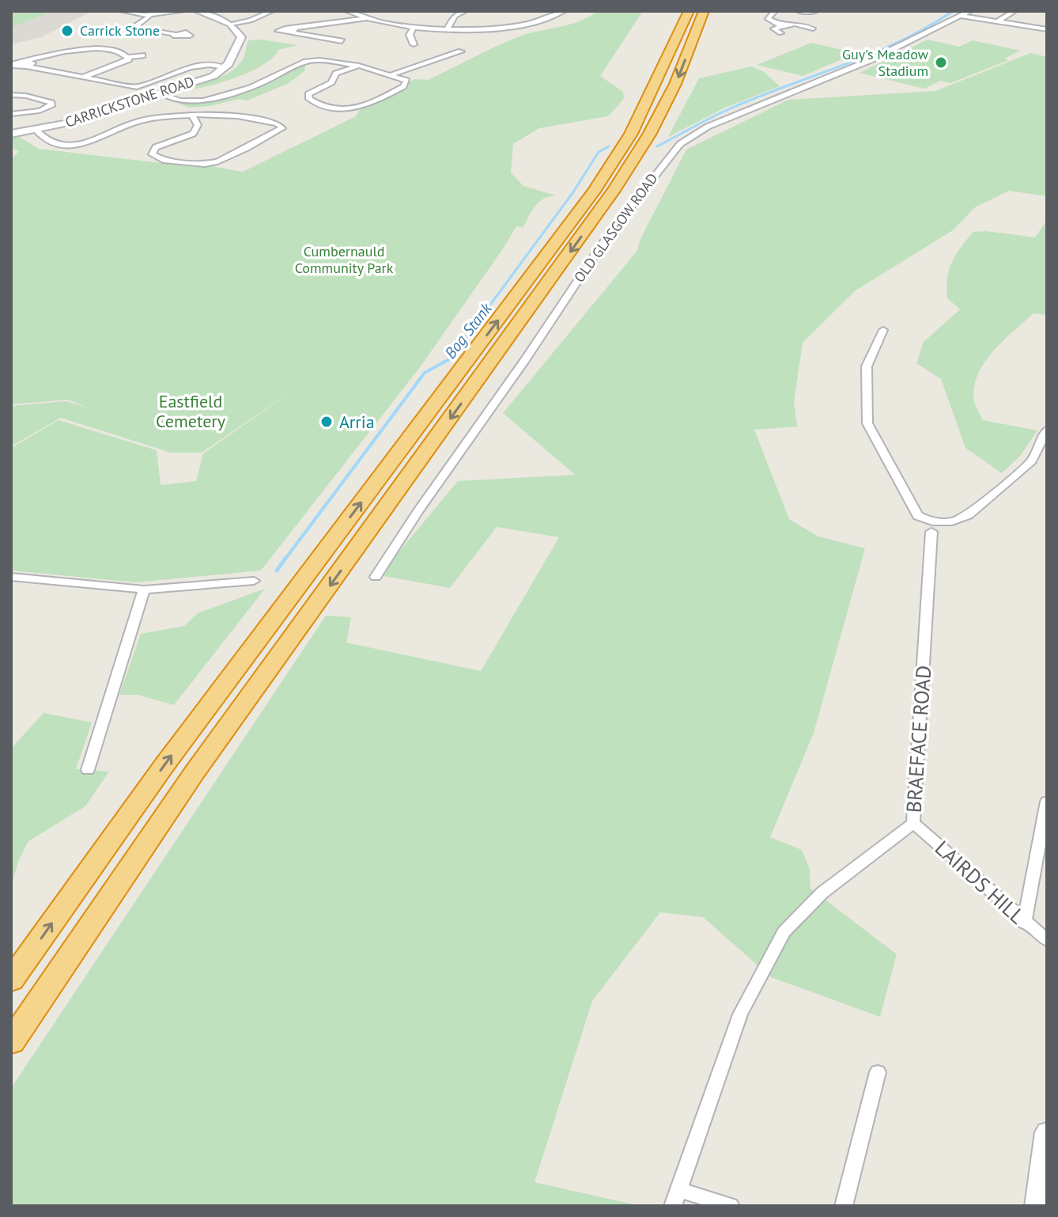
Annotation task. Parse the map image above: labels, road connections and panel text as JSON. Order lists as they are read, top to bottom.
{
  "streets": {
    "street": [
      "CARRICKSTONE ROAD",
      "OLD GLASGOW ROAD",
      "BRAEFACE ROAD",
      "LAIRDS HILL"
    ]
  },
  "crossings": [
    ["BRAEFACE ROAD", "LAIRDS HILL"]
  ],
  "water": ["Bog Stank"],
  "parks": ["Cumbernauld Community Park", "Eastfield Cemetery"],
  "places": ["Carrick Stone", "Guy's Meadow Stadium", "Arria"]
}
